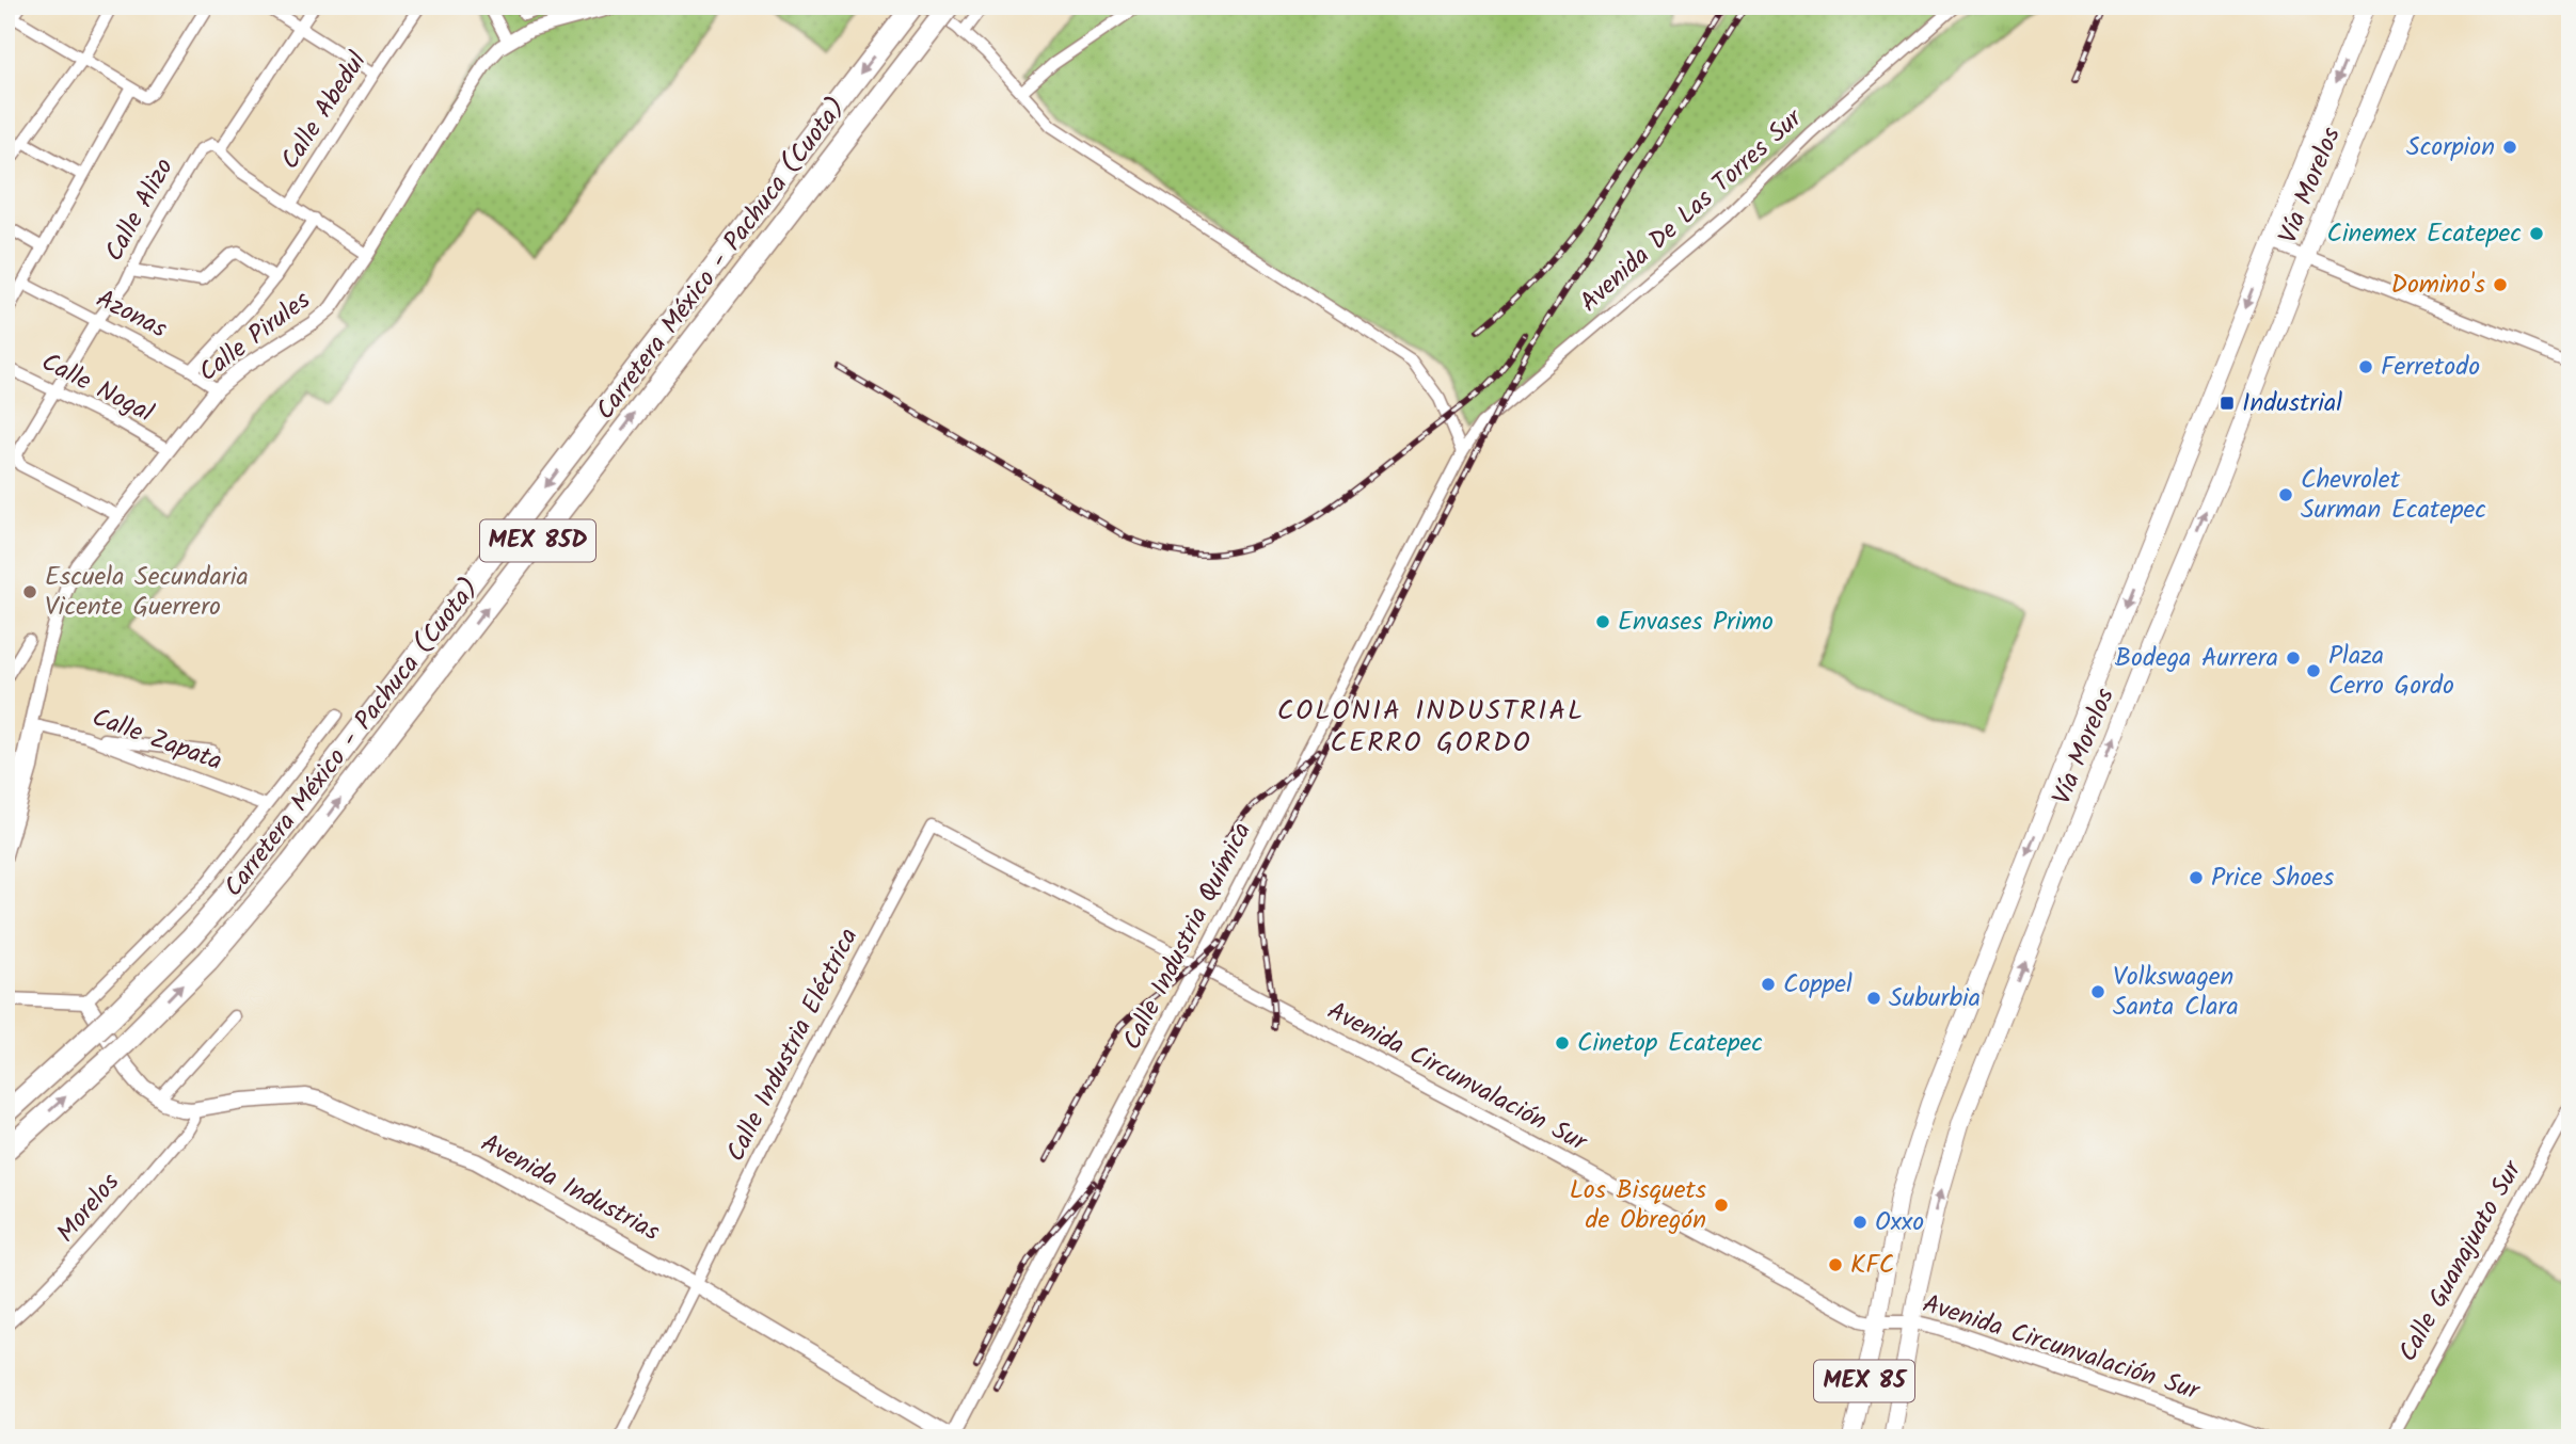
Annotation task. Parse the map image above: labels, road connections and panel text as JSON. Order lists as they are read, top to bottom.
{
  "streets": {
    "highway": ["Carretera México - Pachuca (Cuota)", "MEX 85D"],
    "main road": ["Vía Morelos", "Avenida Industrias", "MEX 85"],
    "street": [
      "Calle Abedul",
      "Calle Alizo",
      "Avenida De Las Torres Sur",
      "Azonas",
      "Calle Pirules",
      "Calle Nogal",
      "Calle Zapata",
      "Calle Industria Química",
      "Calle Industria Eléctrica",
      "Avenida Circunvalación Sur",
      "Morelos",
      "Calle Guanajuato Sur"
    ]
  },
  "crossings": [
    ["Vía Morelos", "Avenida Circunvalación Sur"],
    ["Calle Alizo", "Azonas"],
    ["Calle Alizo", "Calle Pirules"],
    ["Calle Alizo", "Calle Nogal"],
    ["Avenida De Las Torres Sur", "Calle Industria Química"],
    ["Azonas", "Calle Pirules"],
    ["Calle Pirules", "Calle Nogal"],
    ["Calle Pirules", "Calle Zapata"],
    ["Calle Industria Química", "Avenida Circunvalación Sur"],
    ["Calle Industria Química", "Avenida Industrias"],
    ["Calle Industria Eléctrica", "Avenida Circunvalación Sur"],
    ["Calle Industria Eléctrica", "Avenida Industrias"],
    ["Avenida Industrias", "Morelos"]
  ],
  "districts": ["COLONIA INDUSTRIAL CERRO GORDO"],
  "places": {
    "other": [
      "Scorpion",
      "Cinemex Ecatepec",
      "Domino's",
      "Ferretodo",
      "Chevrolet Surman Ecatepec",
      "Escuela Secundaria Vicente Guerrero",
      "Envases Primo",
      "Bodega Aurrera",
      "Plaza Cerro Gordo",
      "Price Shoes",
      "Coppel",
      "Volkswagen Santa Clara",
      "Suburbia",
      "Cinetop Ecatepec",
      "Los Bisquets de Obregón",
      "Oxxo",
      "KFC"
    ],
    "transit": ["Industrial"]
  }
}
